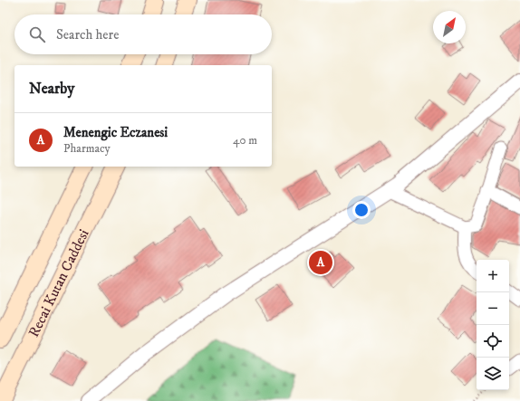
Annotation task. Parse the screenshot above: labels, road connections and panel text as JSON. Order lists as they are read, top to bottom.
{
  "streets": {
    "main road": ["Recai Kutan Caddesi"]
  },
  "north": "top right",
  "page": {
    "search": "Search here",
    "heading": "Nearby",
    "list": [
      {
        "mark": "A",
        "name": "Menengic Eczanesi",
        "note": "Pharmacy",
        "value": "40 m"
      }
    ],
    "pins": "A",
    "map_buttons": ["+", "−"]
  }
}
